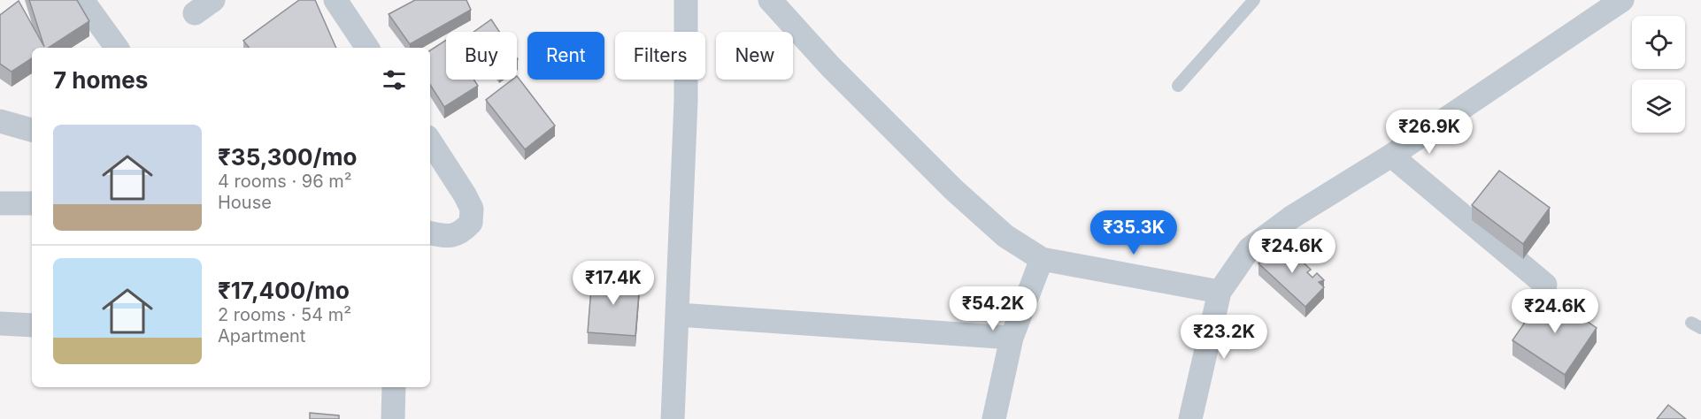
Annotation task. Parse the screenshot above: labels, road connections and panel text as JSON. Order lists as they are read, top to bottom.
{
  "page": {
    "chip": [
      "Buy",
      "Rent",
      "Filters",
      "New"
    ],
    "heading": "7 homes",
    "price": [
      "₹26.9K",
      "₹35.3K",
      "₹24.6K",
      "₹17.4K",
      "₹54.2K",
      "₹24.6K",
      "₹23.2K"
    ],
    "list": [
      {
        "name": "₹35,300/mo",
        "note": "4 rooms · 96 m² · House"
      },
      {
        "name": "₹17,400/mo",
        "note": "2 rooms · 54 m² · Apartment"
      }
    ]
  }
}
